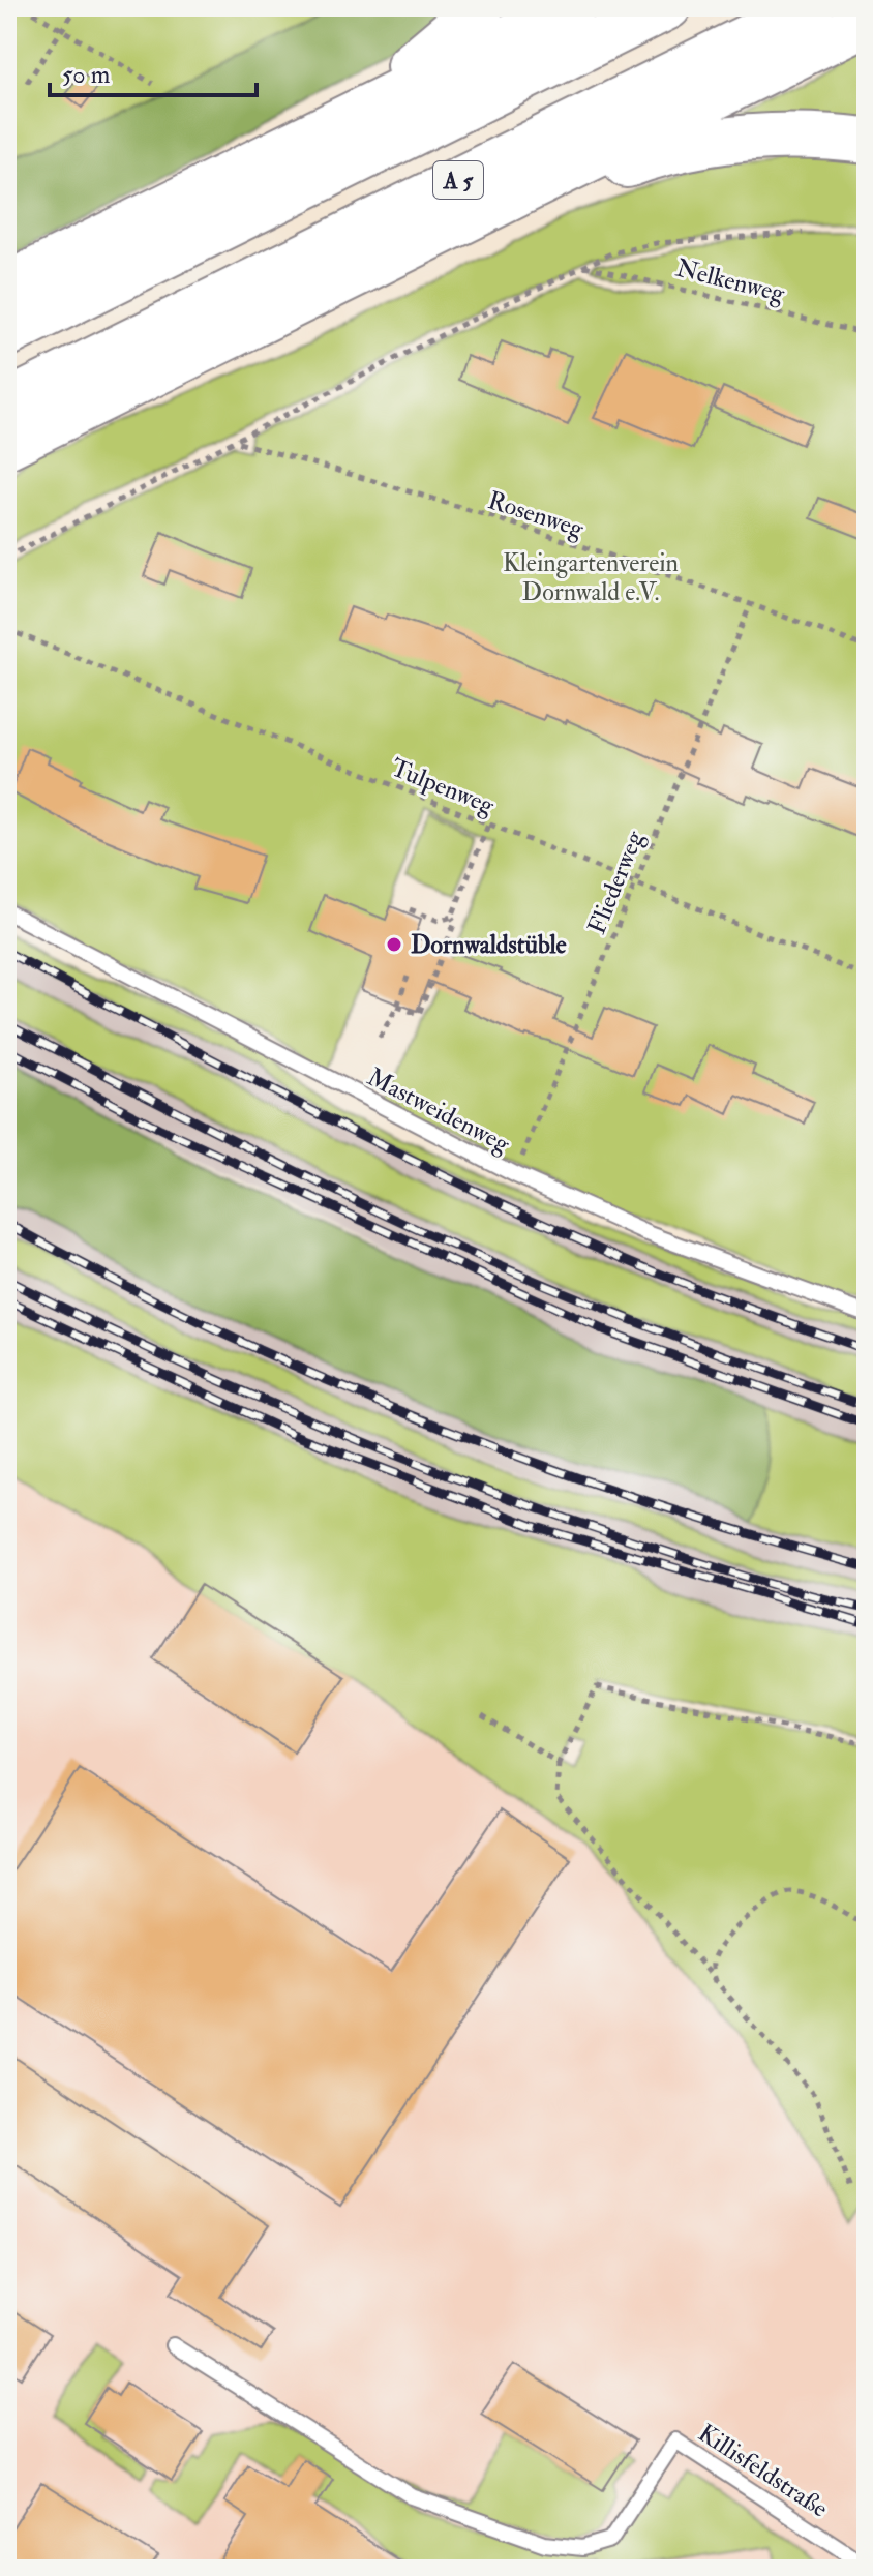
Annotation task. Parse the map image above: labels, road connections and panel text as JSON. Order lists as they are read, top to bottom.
{
  "streets": {
    "highway": ["A 5"],
    "lane": ["Mastweidenweg", "Killisfeldstraße"],
    "path": [
      "Nelkenweg",
      "Rosenweg",
      "Tulpenweg",
      "Fliederweg"
    ]
  },
  "crossings": [
    ["Rosenweg", "Fliederweg"],
    ["Tulpenweg", "Fliederweg"],
    ["Fliederweg", "Mastweidenweg"]
  ],
  "parks": ["Kleingartenverein Dornwald e.V."],
  "places": ["Dornwaldstüble"],
  "scale_bar": "50 m"
}
